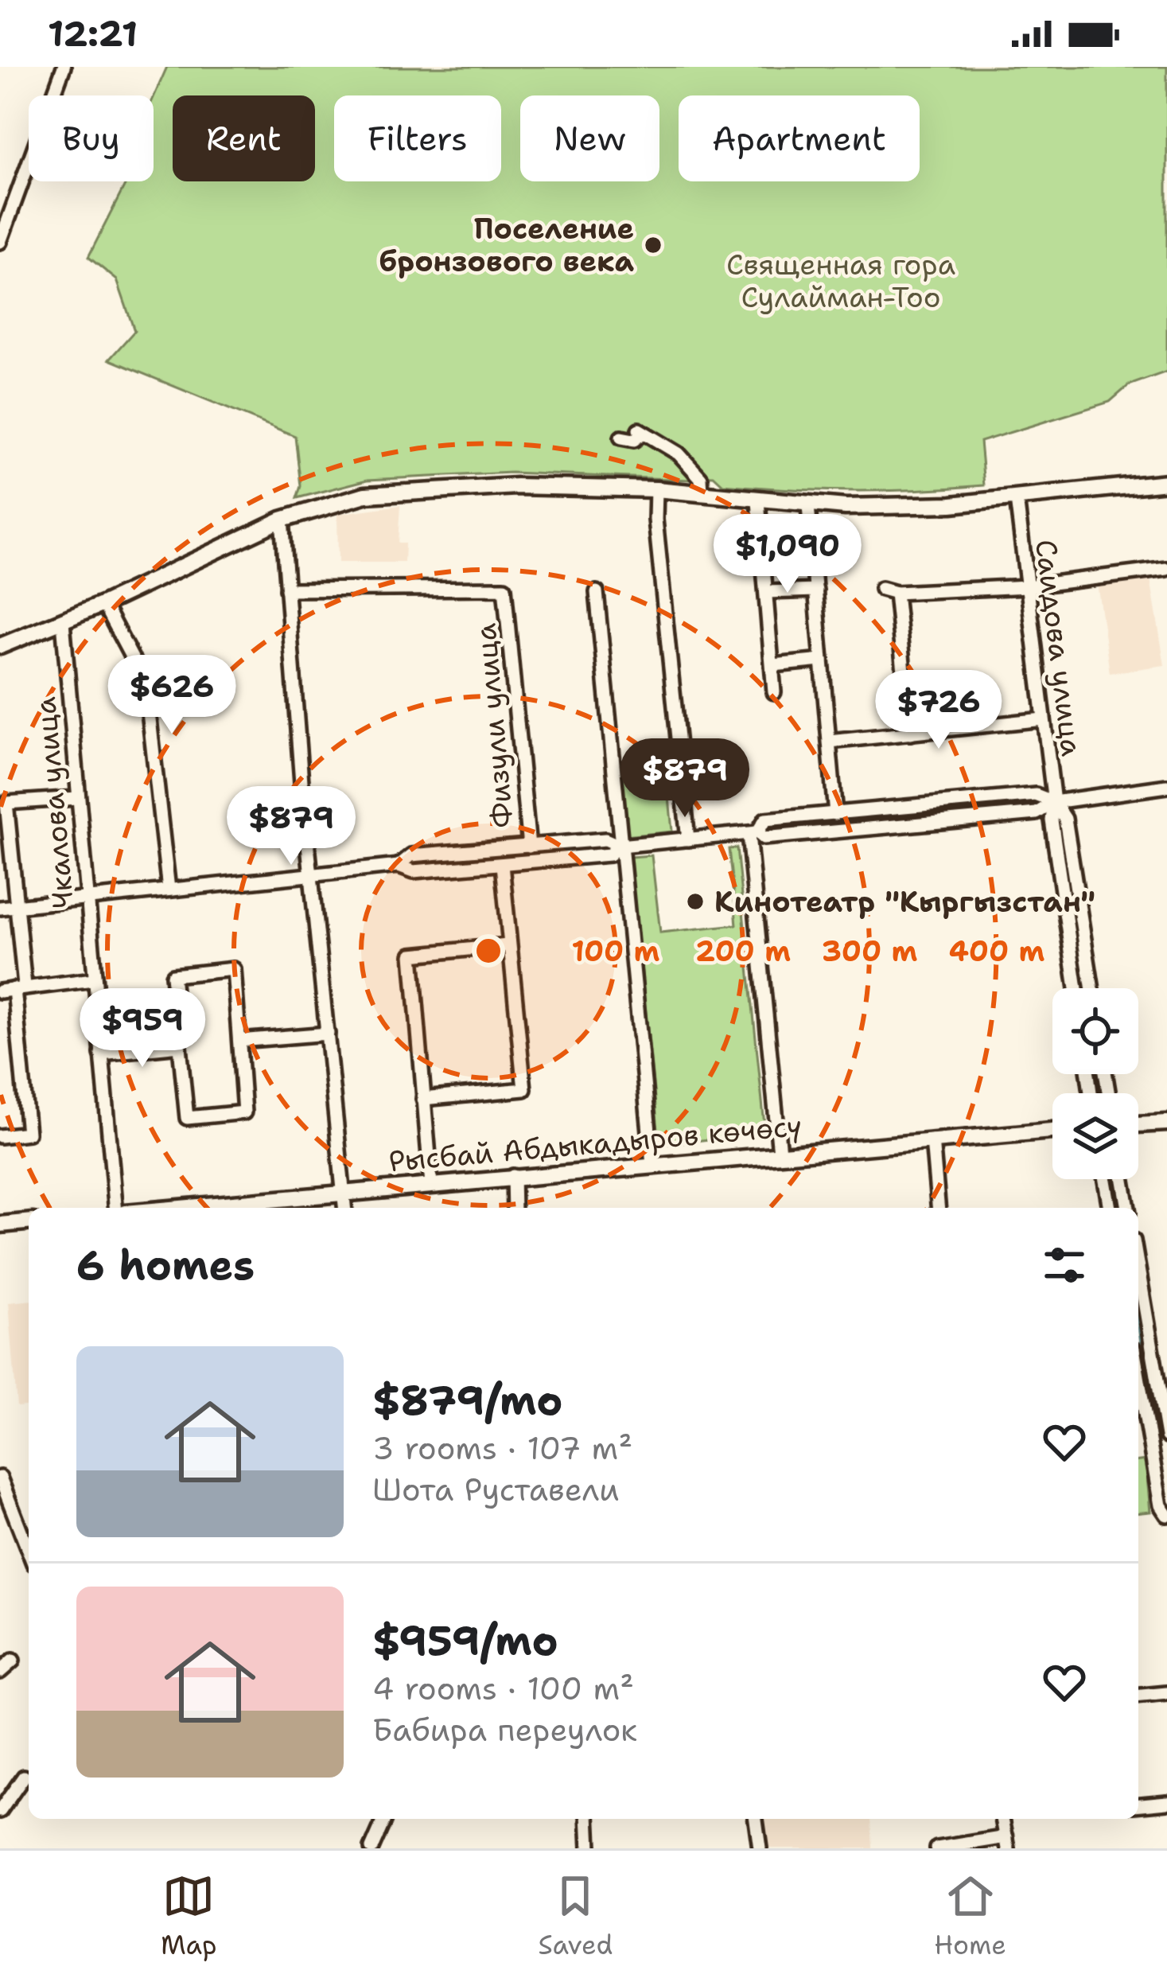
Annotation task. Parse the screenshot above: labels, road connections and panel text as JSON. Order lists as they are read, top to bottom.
{
  "streets": {
    "main road": ["Рысбай Абдыкадыров көчөсү"],
    "street": ["Саидова улица", "Физули улица", "Чкалова улица"]
  },
  "parks": ["Священная гора Сулайман-Тоо"],
  "places": ["Поселение бронзового века", "Кинотеатр \"Кыргызстан\""],
  "page": {
    "status": "12:21",
    "chip": [
      "Buy",
      "Rent",
      "Filters",
      "New",
      "Apartment"
    ],
    "price": [
      "$1,090",
      "$626",
      "$726",
      "$879",
      "$879",
      "$959"
    ],
    "heading": "6 homes",
    "list": [
      {
        "name": "$879/mo",
        "note": "3 rooms · 107 m² · Шота Руставели"
      },
      {
        "name": "$959/mo",
        "note": "4 rooms · 100 m² · Бабира переулок"
      }
    ],
    "tabs": ["Map", "Saved", "Home"]
  },
  "rings": [
    "100 m",
    "200 m",
    "300 m",
    "400 m"
  ]
}
